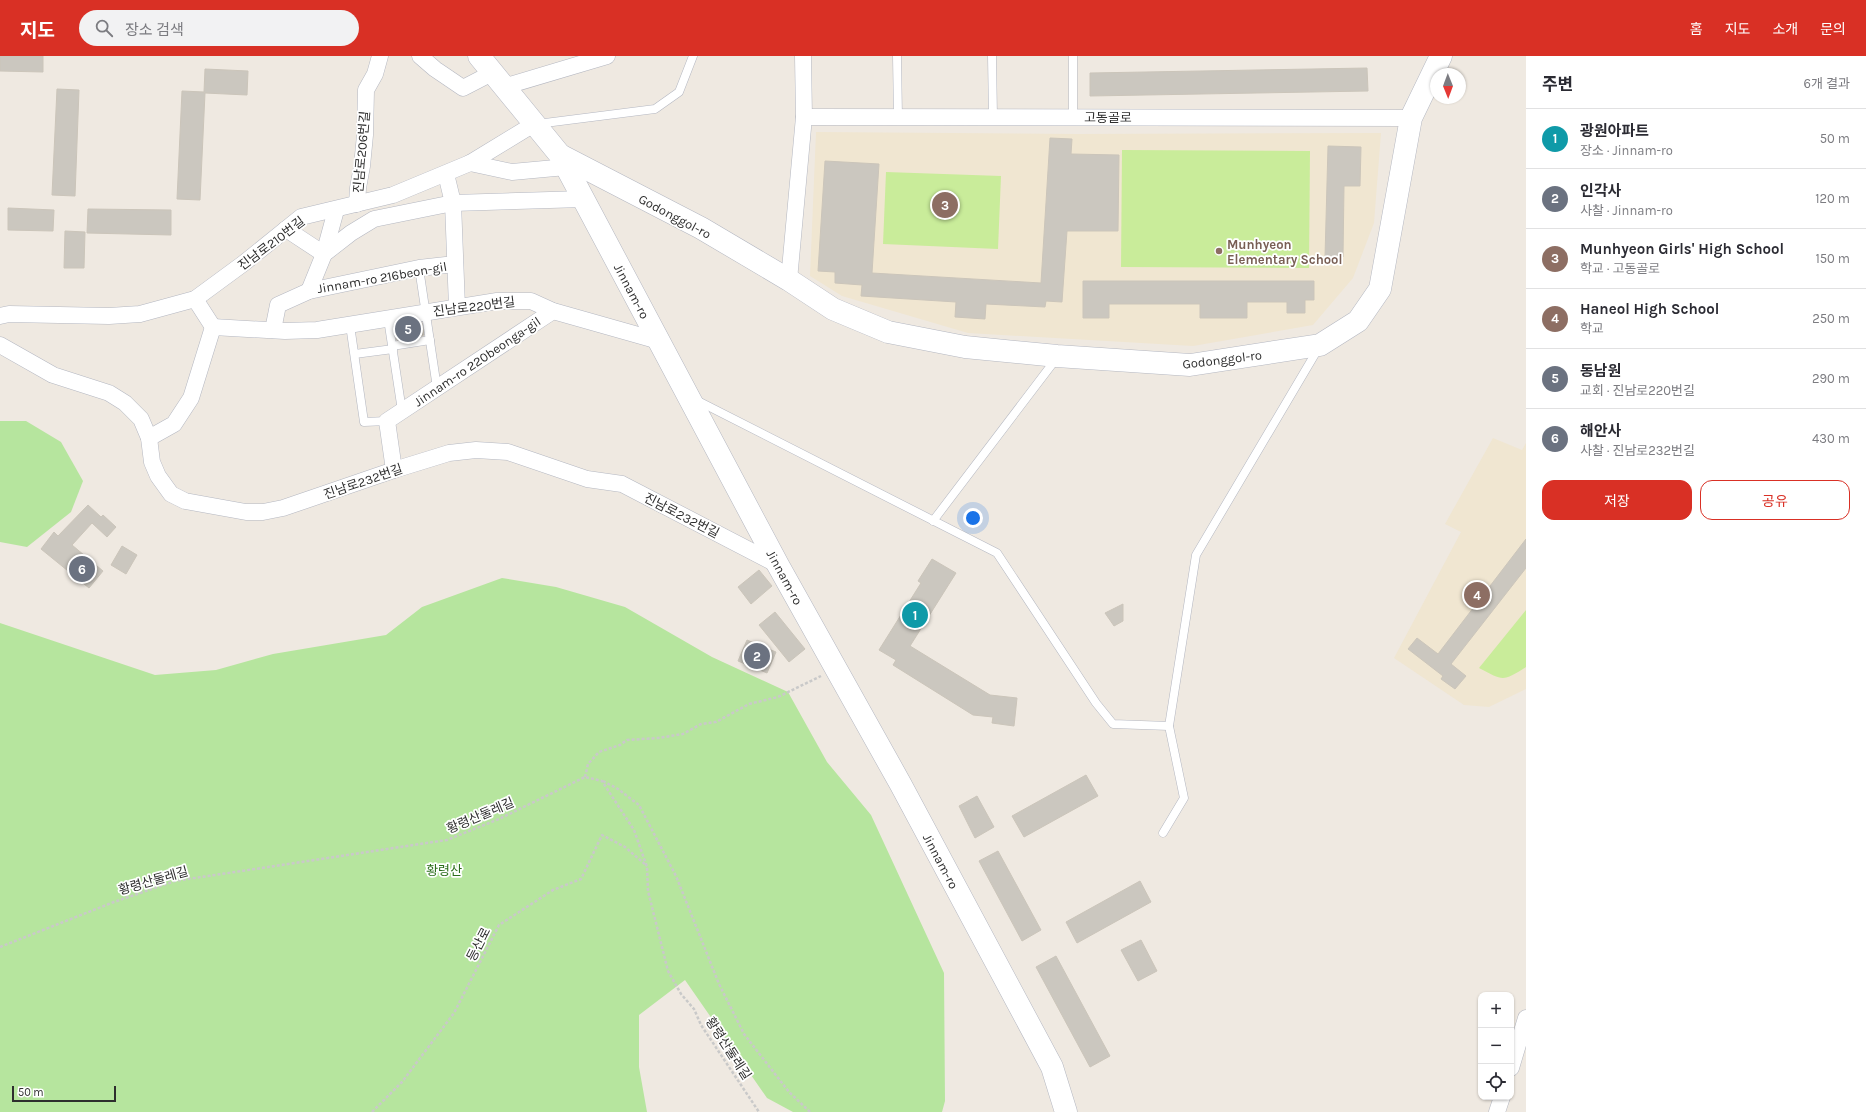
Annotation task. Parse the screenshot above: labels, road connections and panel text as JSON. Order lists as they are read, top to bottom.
{
  "streets": {
    "main road": ["Godonggol-ro", "Jinnam-ro"],
    "street": [
      "고동골로",
      "진남로206번길",
      "진남로210번길",
      "Jinnam-ro 216beon-gil",
      "진남로220번길",
      "Jinnam-ro 220beonga-gil",
      "진남로232번길"
    ],
    "path": ["황령산둘레길", "등산로"]
  },
  "crossings": [
    ["고동골로", "Godonggol-ro"],
    ["진남로206번길", "진남로210번길"],
    ["Godonggol-ro", "Jinnam-ro"],
    ["진남로210번길", "Jinnam-ro"],
    ["Jinnam-ro 216beon-gil", "진남로220번길"],
    ["Jinnam-ro", "진남로220번길"],
    ["Jinnam-ro", "진남로232번길"],
    ["진남로220번길", "Jinnam-ro 220beonga-gil"],
    ["황령산둘레길", "등산로"]
  ],
  "parks": ["황령산"],
  "places": ["Munhyeon Elementary School"],
  "scale_bar": "50 m",
  "north": "bottom",
  "page": {
    "header": "지도",
    "search": "장소 검색",
    "nav": [
      "홈",
      "지도",
      "소개",
      "문의"
    ],
    "heading": ["주변", "6개 결과"],
    "list": [
      {
        "mark": "1",
        "name": "광원아파트",
        "note": "장소 · Jinnam-ro",
        "value": "50 m"
      },
      {
        "mark": "2",
        "name": "인각사",
        "note": "사찰 · Jinnam-ro",
        "value": "120 m"
      },
      {
        "mark": "3",
        "name": "Munhyeon Girls' High School",
        "note": "학교 · 고동골로",
        "value": "150 m"
      },
      {
        "mark": "4",
        "name": "Haneol High School",
        "note": "학교",
        "value": "250 m"
      },
      {
        "mark": "5",
        "name": "동남원",
        "note": "교회 · 진남로220번길",
        "value": "290 m"
      },
      {
        "mark": "6",
        "name": "해안사",
        "note": "사찰 · 진남로232번길",
        "value": "430 m"
      }
    ],
    "pins": [
      "3",
      "5",
      "6",
      "4",
      "1",
      "2"
    ],
    "buttons": ["저장", "공유"],
    "map_buttons": ["+", "−"],
    "scale": "50 m"
  }
}
